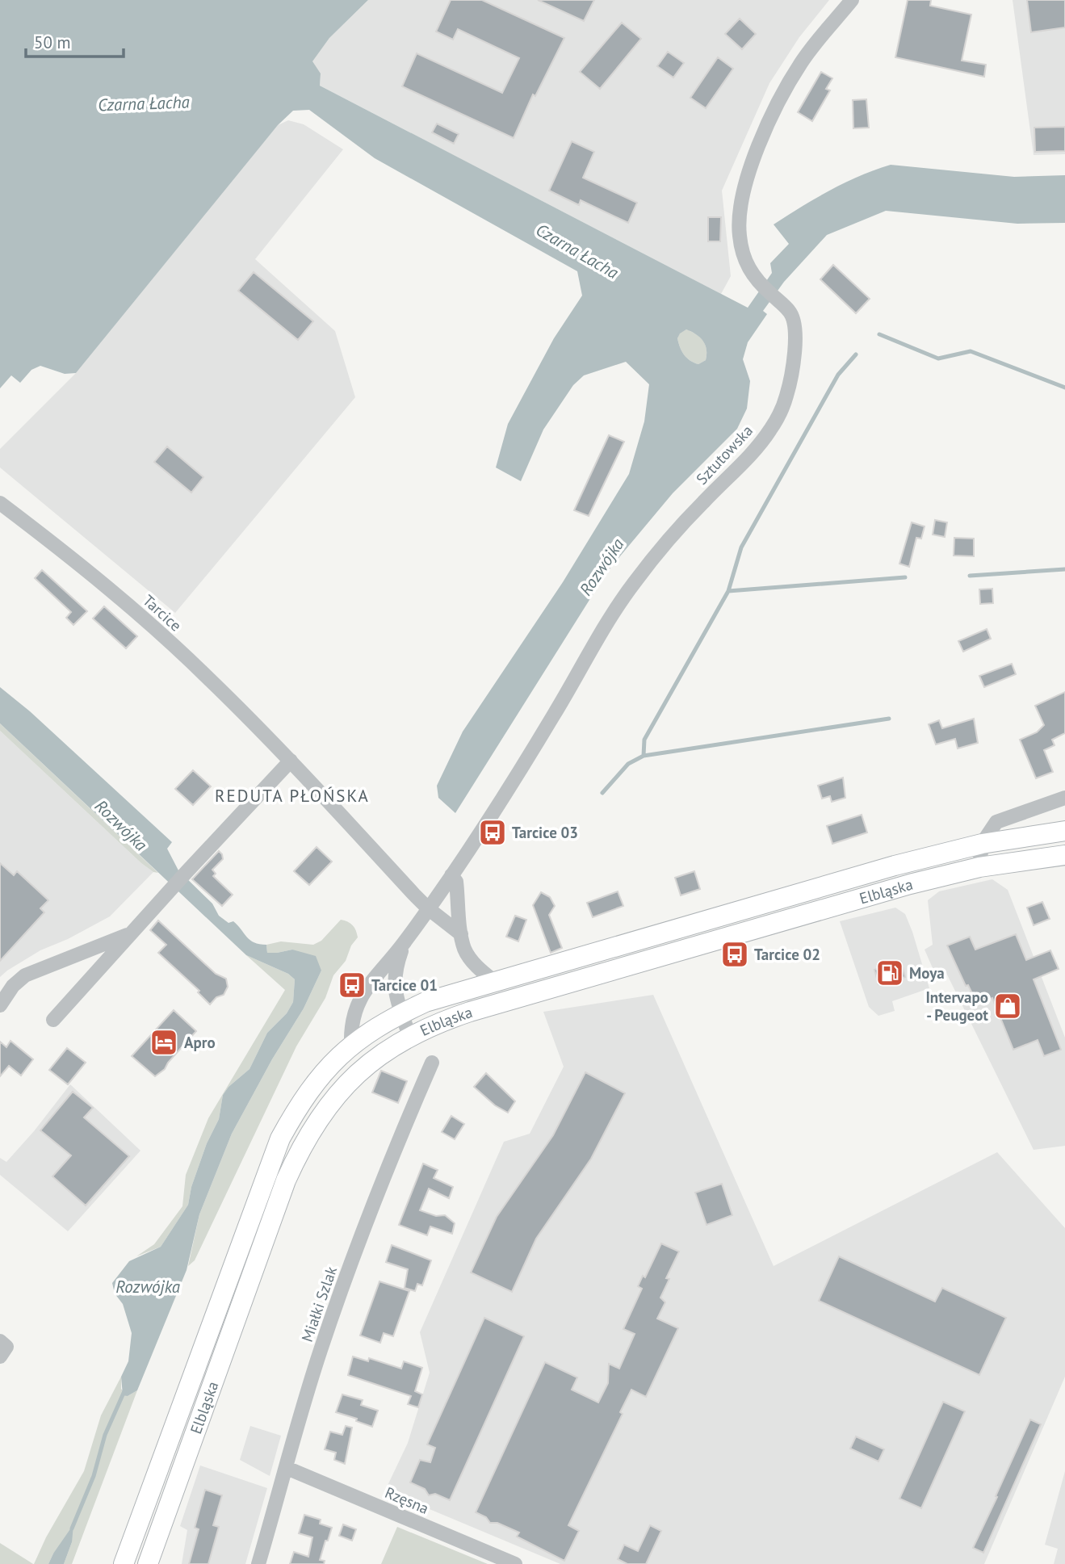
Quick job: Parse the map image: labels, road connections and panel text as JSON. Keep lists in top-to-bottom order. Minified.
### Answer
{"streets":{"main road":["Elbląska"],"street":["Sztutowska","Tarcice","Miałki Szlak","Rzęsna"]},"crossings":[["Sztutowska","Tarcice"],["Sztutowska","Elbląska"],["Miałki Szlak","Rzęsna"]],"districts":["REDUTA PŁOŃSKA"],"water":["Czarna Łacha","Rozwójka"],"places":{"bus stop":["Tarcice 03","Tarcice 02","Tarcice 01"],"fuel station":["Moya"],"shop":["Intervapo - Peugeot"],"hotel":["Apro"]},"scale_bar":"50 m"}
